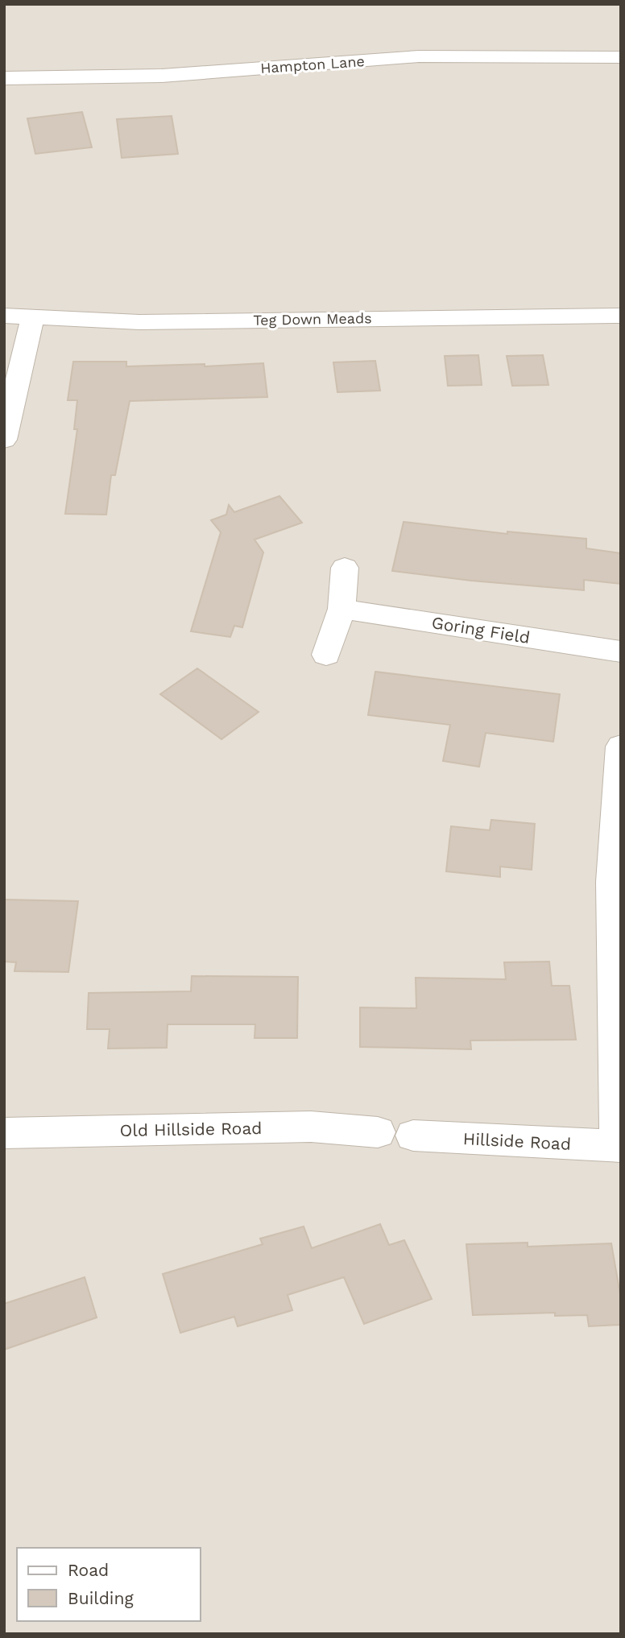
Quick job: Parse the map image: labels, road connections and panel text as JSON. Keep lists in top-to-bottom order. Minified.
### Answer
{"streets":{"street":["Hampton Lane","Teg Down Meads","Goring Field","Old Hillside Road","Hillside Road"]},"legend":["Road","Building"]}
